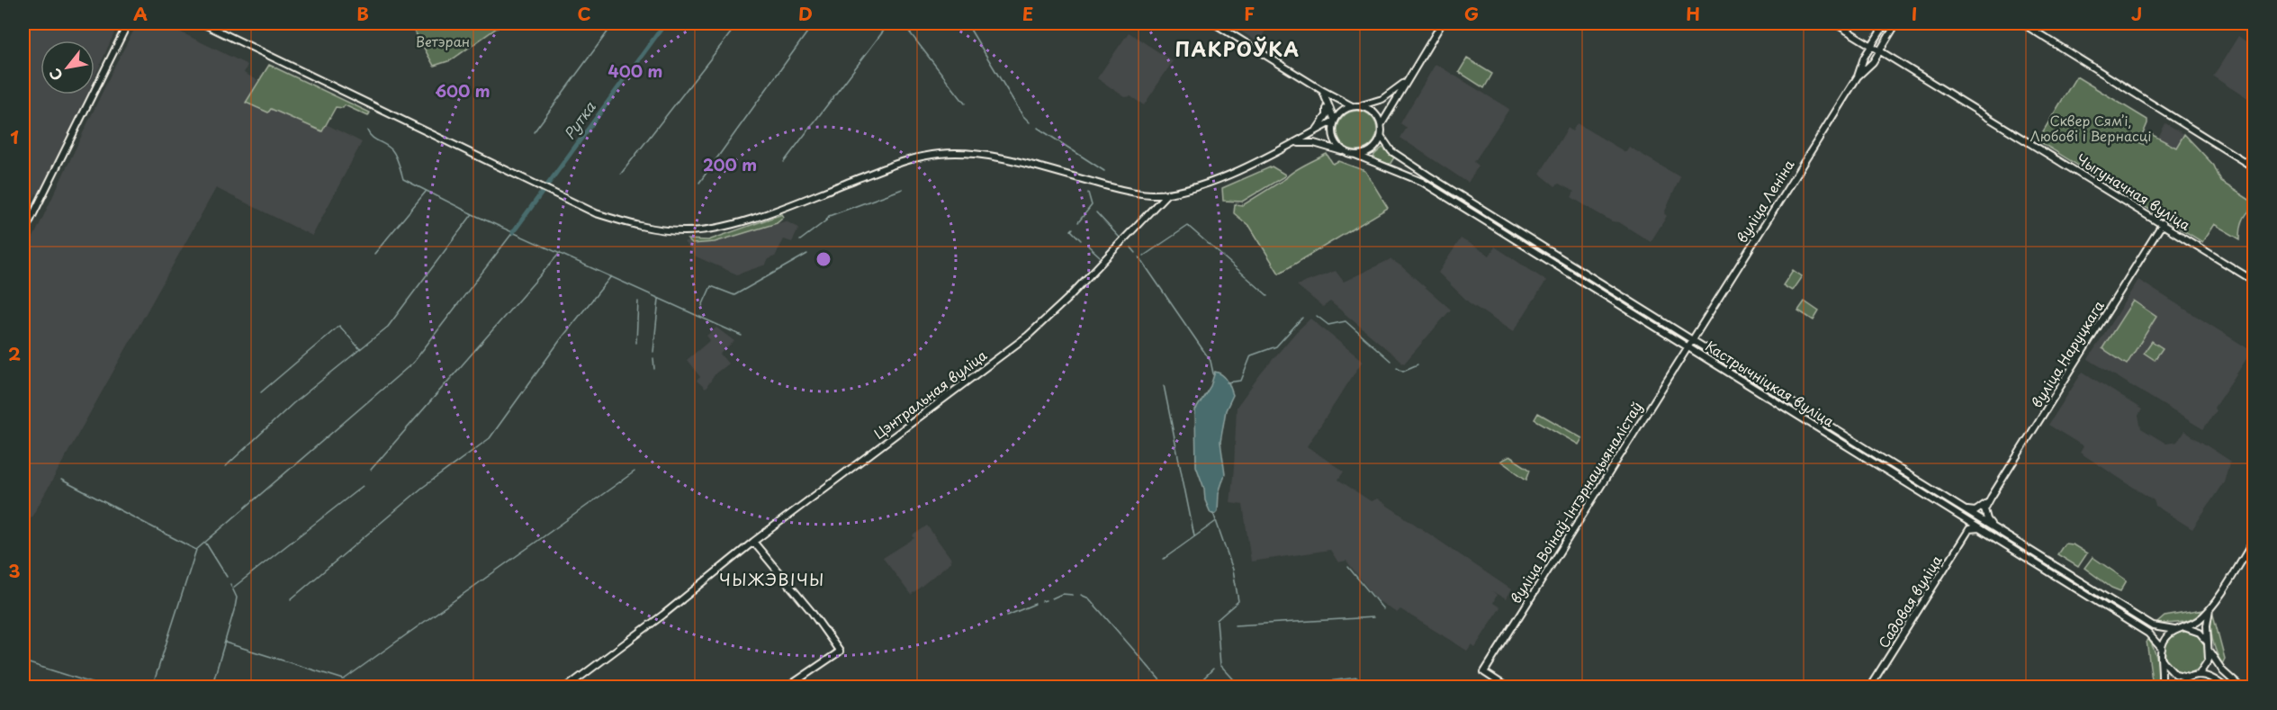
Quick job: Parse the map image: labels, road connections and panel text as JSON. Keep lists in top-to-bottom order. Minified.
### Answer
{"streets":{"main road":["Чыгуначная вуліца","вуліца Леніна","вуліца Наруцкага","Кастрычніцкая вуліца","Цэнтральная вуліца","вуліца Воінаў-Інтэрнацыяналістаў","Садовая вуліца"]},"crossings":[["Чыгуначная вуліца","вуліца Леніна"],["Чыгуначная вуліца","вуліца Наруцкага"],["вуліца Леніна","Кастрычніцкая вуліца"],["вуліца Леніна","вуліца Воінаў-Інтэрнацыяналістаў"],["Кастрычніцкая вуліца","вуліца Воінаў-Інтэрнацыяналістаў"]],"districts":["ПАКРОЎКА","ЧЫЖЭВІЧЫ"],"water":["Рутка"],"parks":["Ветэран","Сквер Сямʼі, Любові і Вернасці"],"north":"bottom left","grid":{"columns":["A","B","C","D","E","F","G","H","I","J"],"rows":["1","2","3"]},"rings":["400 m","600 m","200 m"]}
